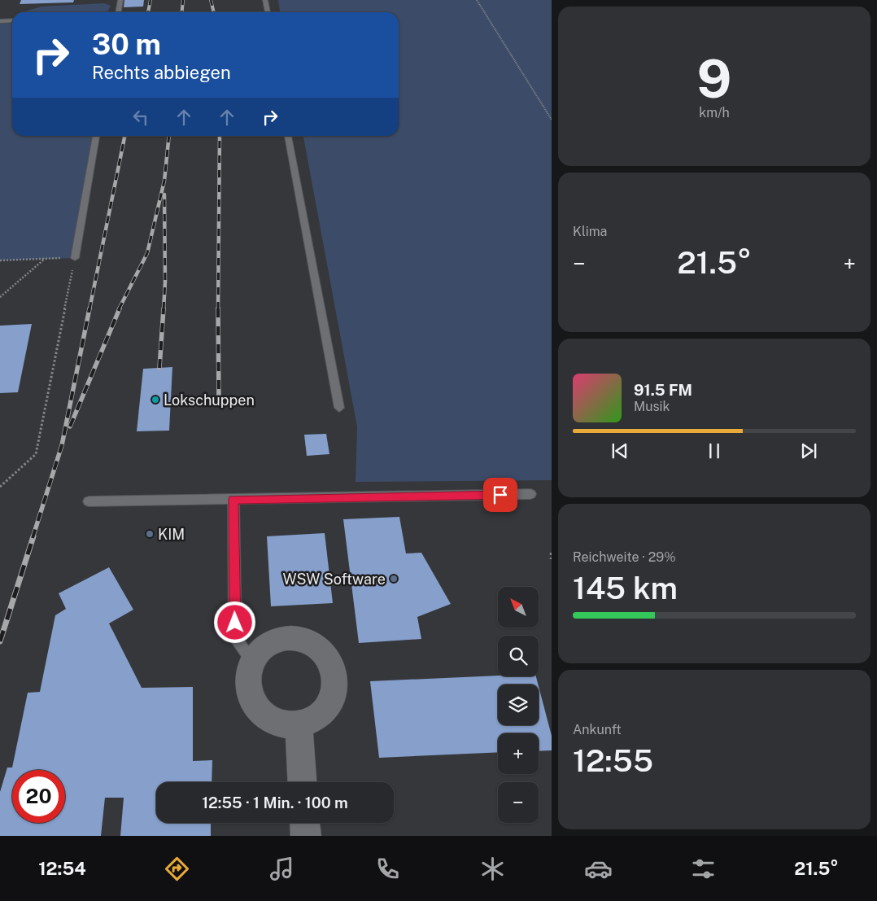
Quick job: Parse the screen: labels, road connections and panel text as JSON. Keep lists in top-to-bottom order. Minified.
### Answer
{"places":["Lokschuppen","KIM","WSW Software"],"north":"top left","page":{"tile":[["9","km/h"],"Klima",["Reichweite · 29%","145 km"],["Ankunft","12:55"]],"turn":["30 m","Rechts abbiegen"],"heat":["−","21.5°","+"],"song":["91.5 FM","Musik"],"map_buttons":["+","−"],"limit":"20","trip":"12:55 · 1 Min. · 100 m","tabs":["12:54","21.5°"]}}
